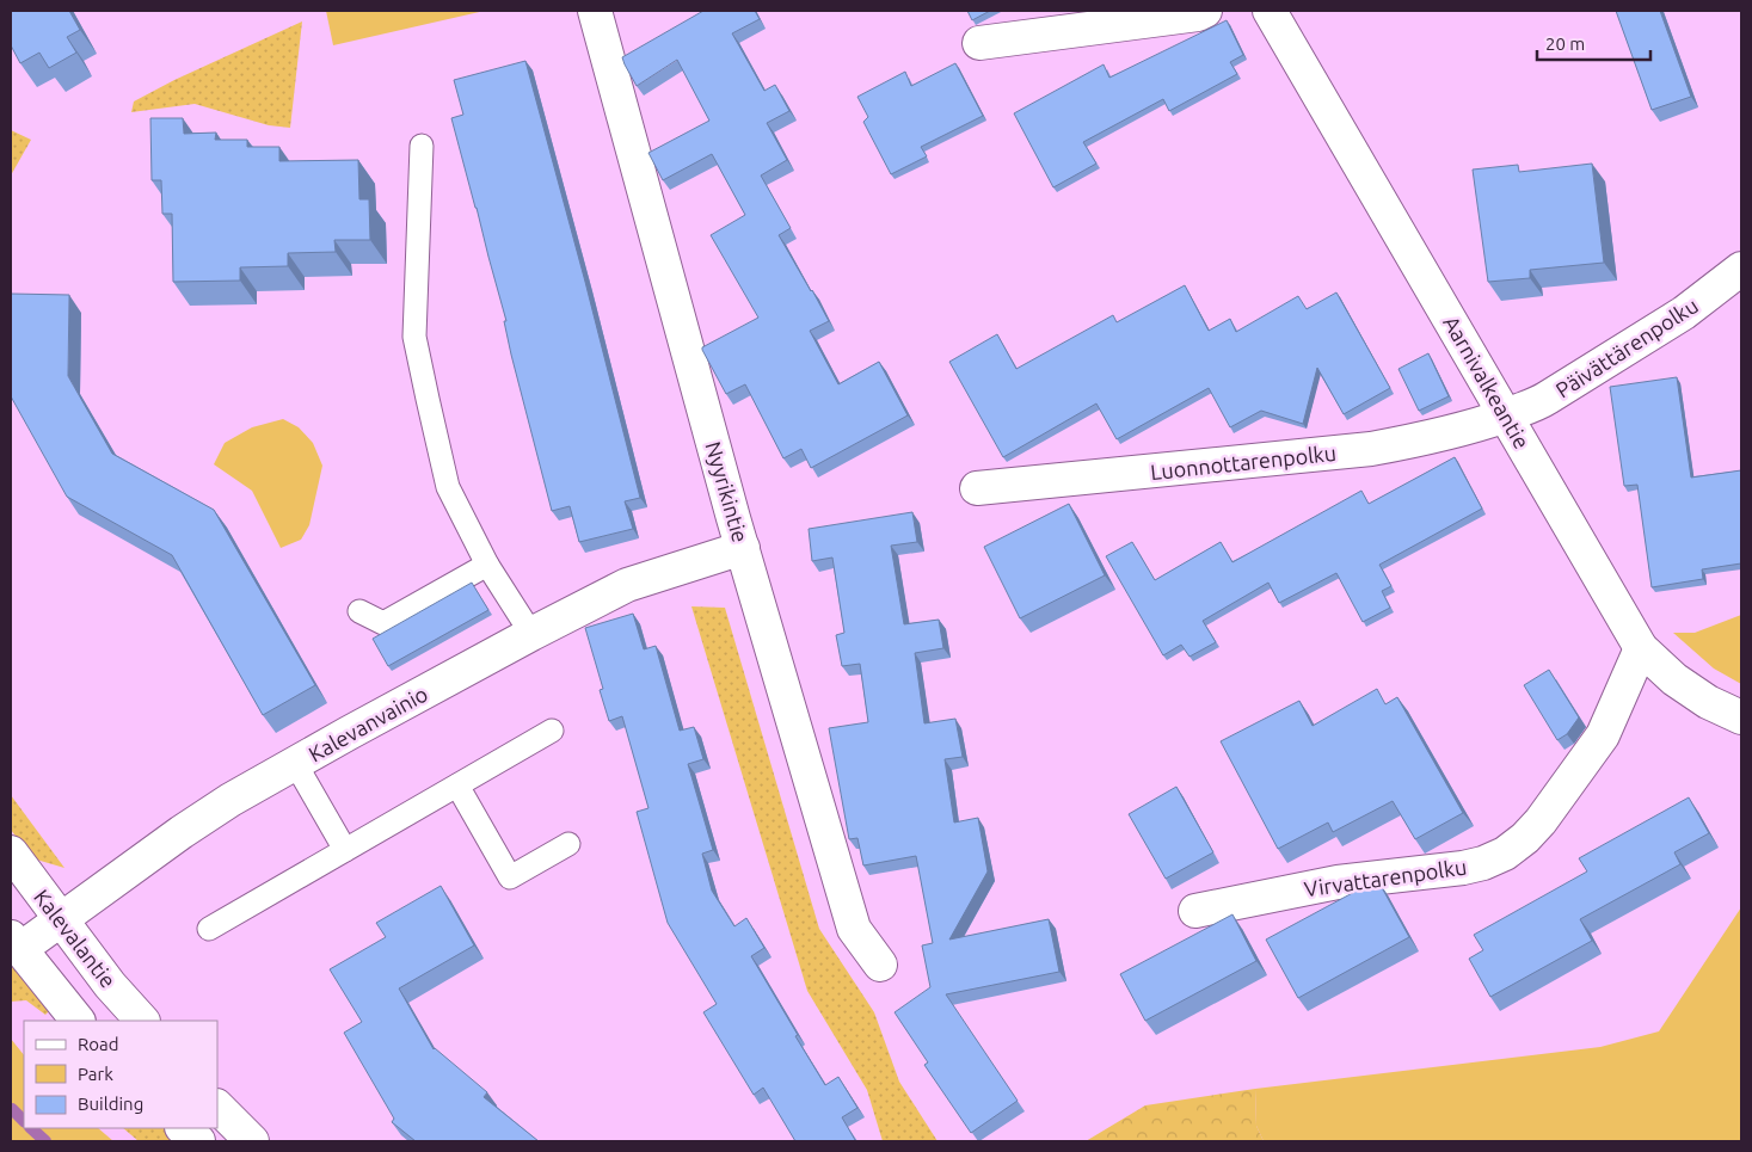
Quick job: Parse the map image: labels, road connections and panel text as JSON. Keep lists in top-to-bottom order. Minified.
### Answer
{"streets":{"street":["Päivättärenpolku","Aarnivalkeantie","Luonnottarenpolku","Nyyrikintie","Kalevanvainio","Virvattarenpolku","Kalevalantie"]},"crossings":[["Päivättärenpolku","Aarnivalkeantie"],["Päivättärenpolku","Luonnottarenpolku"],["Aarnivalkeantie","Luonnottarenpolku"],["Aarnivalkeantie","Virvattarenpolku"],["Nyyrikintie","Kalevanvainio"],["Kalevanvainio","Kalevalantie"]],"legend":["Road","Park","Building"],"scale_bar":"20 m"}
